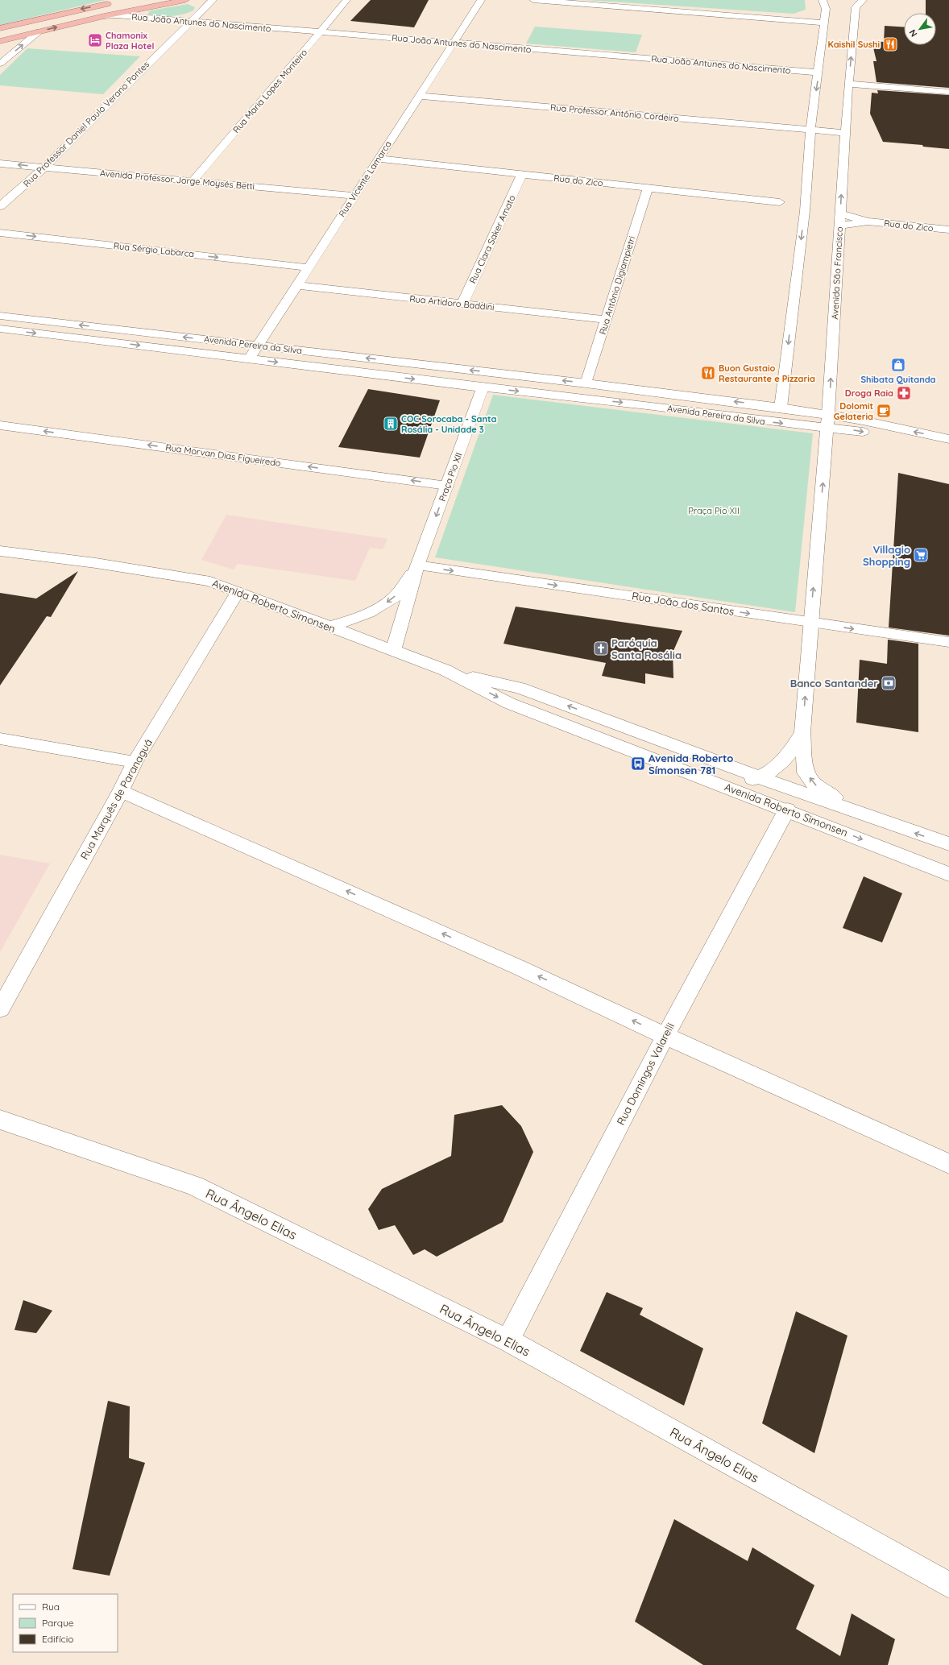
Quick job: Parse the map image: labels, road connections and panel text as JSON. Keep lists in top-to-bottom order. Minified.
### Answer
{"streets":{"street":["Rua João Antunes do Nascimento","Rua Maria Lopes Monteiro","Rua Professor Antônio Cordeiro","Rua Professor Daniel Paulo Verano Pontes","Rua Vicente Lamarca","Avenida Professor Jorge Moysés Betti","Rua do Zico","Rua Clara Saker Amato","Rua Sérgio Labarca","Avenida São Francisco","Rua Antônio Digiampietri","Rua Artidoro Baddini","Avenida Pereira da Silva","Rua Morvan Dias Figueiredo","Praça Pio XII","Rua João dos Santos","Avenida Roberto Simonsen","Rua Marquês de Paranaguá","Rua Domingos Valarelli","Rua Ângelo Elias"]},"crossings":[["Rua João Antunes do Nascimento","Rua Maria Lopes Monteiro"],["Rua João Antunes do Nascimento","Rua Professor Daniel Paulo Verano Pontes"],["Rua João Antunes do Nascimento","Rua Vicente Lamarca"],["Rua Maria Lopes Monteiro","Avenida Professor Jorge Moysés Betti"],["Rua Professor Antônio Cordeiro","Rua Vicente Lamarca"],["Rua Professor Daniel Paulo Verano Pontes","Avenida Professor Jorge Moysés Betti"],["Rua Vicente Lamarca","Avenida Professor Jorge Moysés Betti"],["Rua Vicente Lamarca","Rua do Zico"],["Rua Vicente Lamarca","Rua Sérgio Labarca"],["Rua Vicente Lamarca","Rua Artidoro Baddini"],["Rua Vicente Lamarca","Avenida Pereira da Silva"],["Rua do Zico","Rua Clara Saker Amato"],["Rua do Zico","Avenida São Francisco"],["Rua do Zico","Rua Antônio Digiampietri"],["Rua Clara Saker Amato","Rua Artidoro Baddini"],["Avenida São Francisco","Avenida Pereira da Silva"],["Rua Antônio Digiampietri","Rua Artidoro Baddini"],["Rua Antônio Digiampietri","Avenida Pereira da Silva"],["Avenida Pereira da Silva","Praça Pio XII"],["Rua Morvan Dias Figueiredo","Praça Pio XII"],["Praça Pio XII","Rua João dos Santos"],["Praça Pio XII","Avenida Roberto Simonsen"],["Avenida Roberto Simonsen","Rua Marquês de Paranaguá"],["Avenida Roberto Simonsen","Rua Domingos Valarelli"],["Rua Domingos Valarelli","Rua Ângelo Elias"]],"one_way":["Rua Sérgio Labarca","Rua Morvan Dias Figueiredo"],"parks":["Praça Pio XII"],"places":{"hotel":["Chamonix Plaza Hotel"],"restaurant":["KaishiI Sushi","Buon Gustaio Restaurante e Pizzaria"],"shop":["Shibata Quitanda"],"pharmacy":["Droga Raia"],"cafe":["Dolomit Gelateria"],"building":["COC Sorocaba - Santa Rosália - Unidade 3"],"supermarket":["Villagio Shopping"],"church":["Paróquia Santa Rosália"],"bank":["Banco Santander"],"bus stop":["Avenida Roberto Símonsen 781"]},"legend":["Rua","Parque","Edifício"],"north":"bottom left"}
